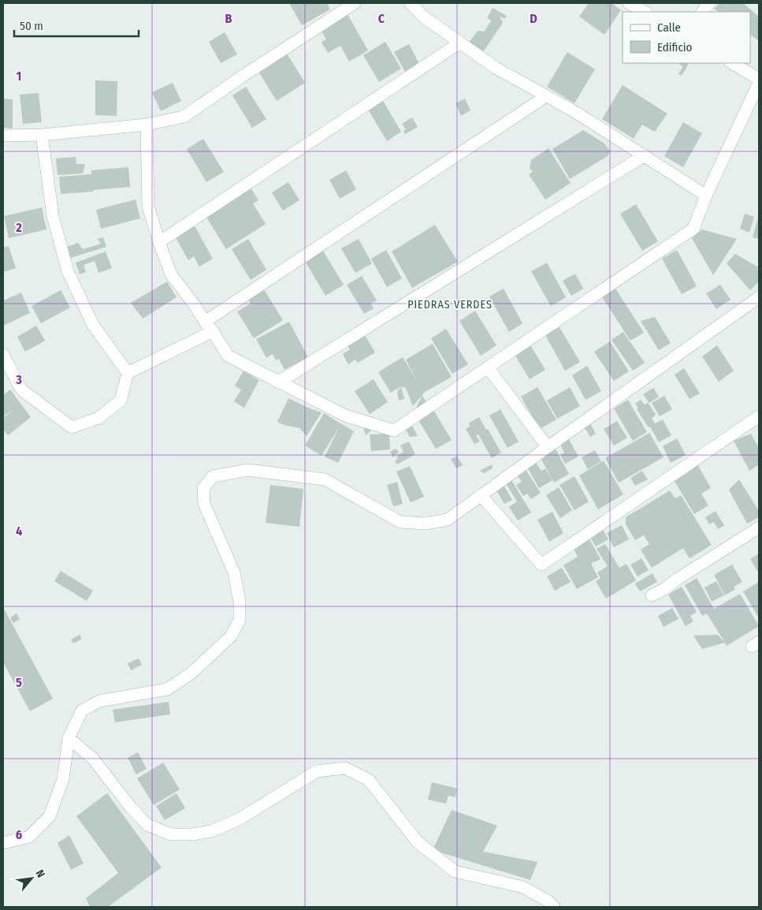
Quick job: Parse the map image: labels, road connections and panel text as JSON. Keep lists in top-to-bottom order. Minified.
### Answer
{"districts":["PIEDRAS VERDES"],"legend":["Calle","Edificio"],"scale_bar":"50 m","north":"top right","grid":{"columns":["B","C","D"],"rows":["1","2","3","4","5","6"]}}
